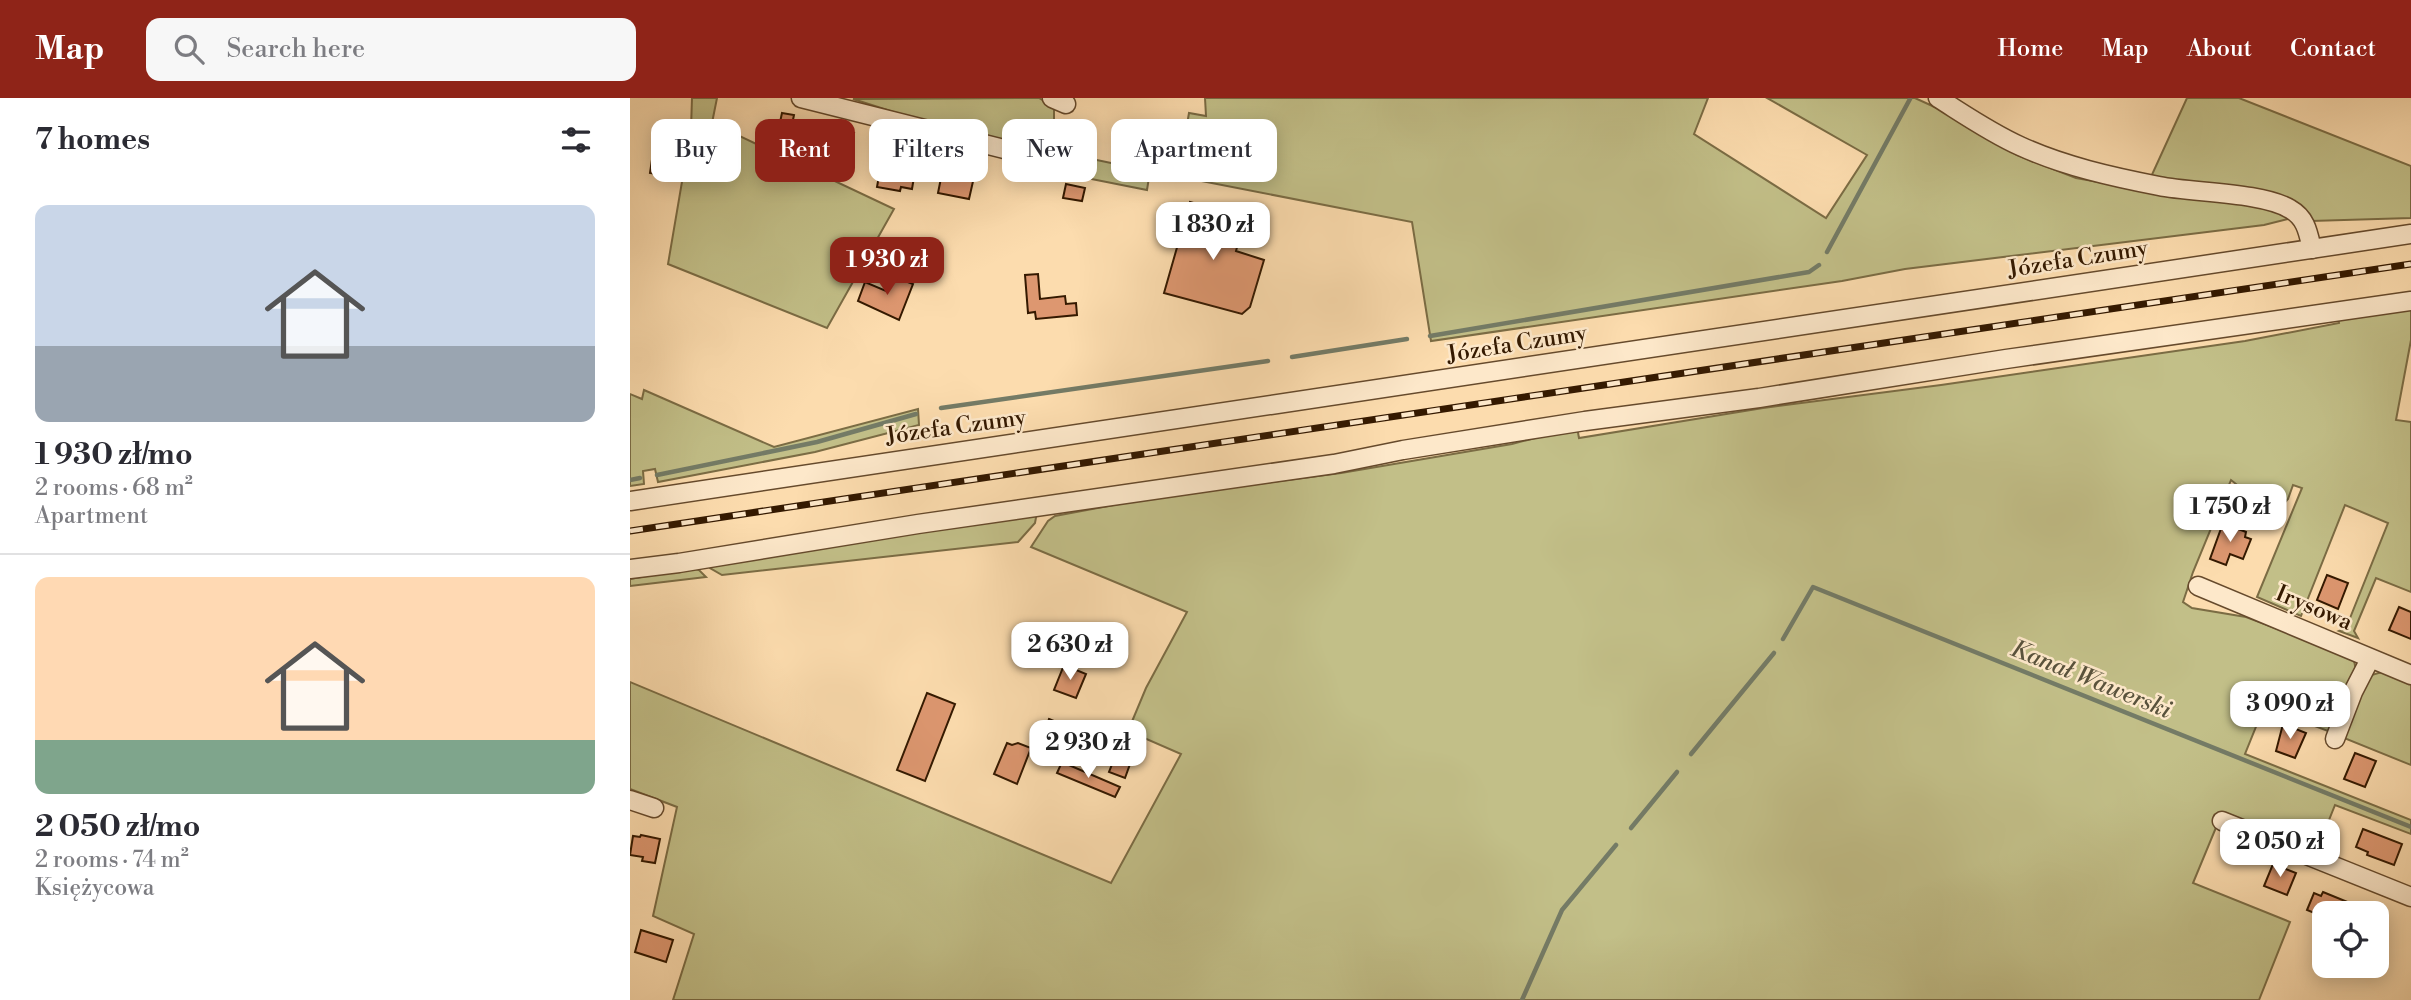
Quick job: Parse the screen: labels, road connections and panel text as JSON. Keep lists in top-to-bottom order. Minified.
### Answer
{"streets":{"street":["Józefa Czumy","Irysowa"]},"water":["Kanał Wawerski"],"page":{"header":"Map","search":"Search here","nav":["Home","Map","About","Contact"],"heading":"7 homes","chip":["Buy","Rent","Filters","New","Apartment"],"list":[{"name":"1 930 zł/mo","note":"2 rooms · 68 m² · Apartment"},{"name":"2 050 zł/mo","note":"2 rooms · 74 m² · Księżycowa"}],"price":["1 830 zł","1 930 zł","1 750 zł","2 630 zł","3 090 zł","2 930 zł","2 050 zł"]}}
